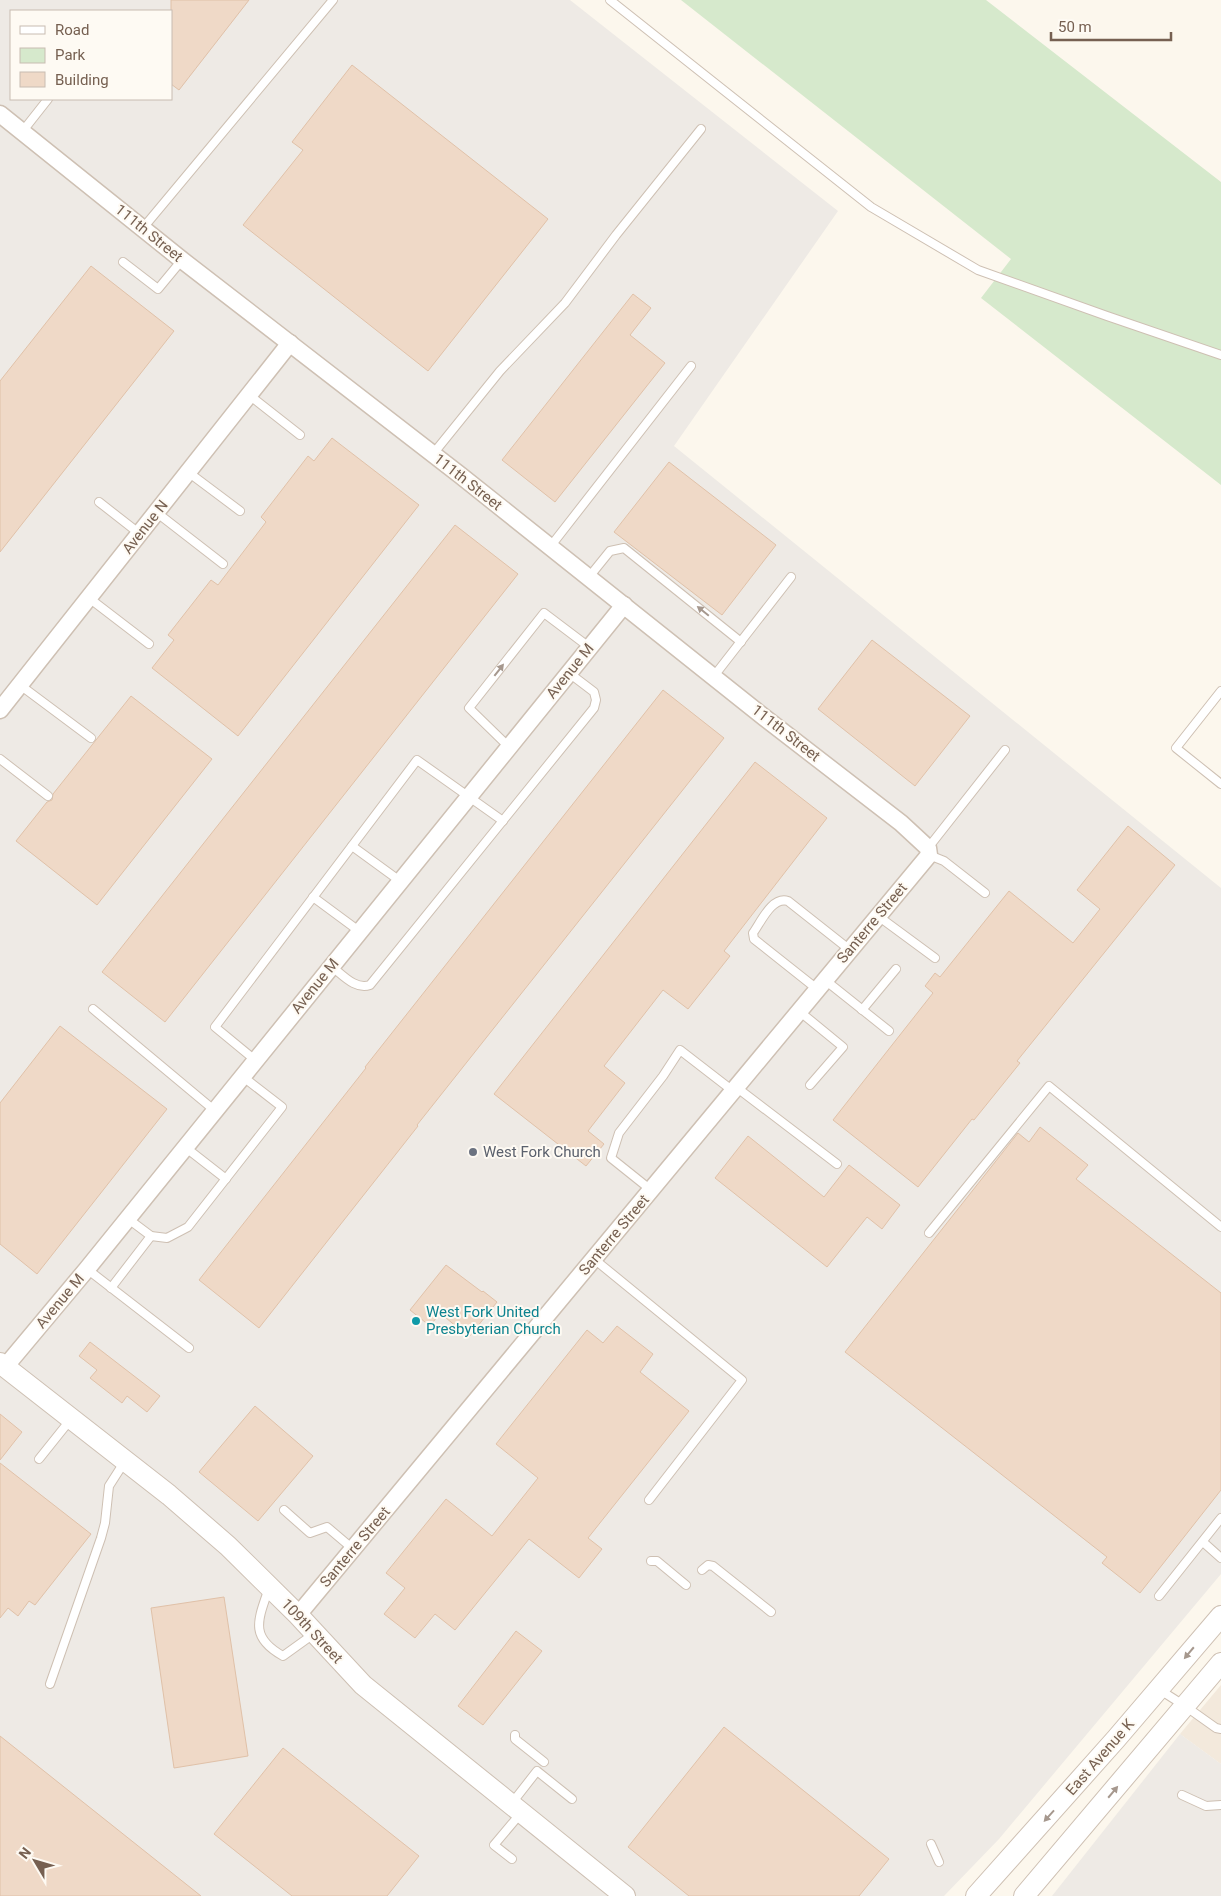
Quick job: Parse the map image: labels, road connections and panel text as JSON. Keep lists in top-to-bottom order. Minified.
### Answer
{"streets":{"street":["111th Street","Avenue N","Avenue M","Santerre Street","109th Street","East Avenue K"]},"crossings":[["111th Street","Avenue N"],["111th Street","Avenue M"],["111th Street","Santerre Street"],["Avenue M","109th Street"],["Santerre Street","109th Street"]],"places":["West Fork Church","West Fork United Presbyterian Church"],"legend":["Road","Park","Building"],"scale_bar":"50 m","north":"top left"}
